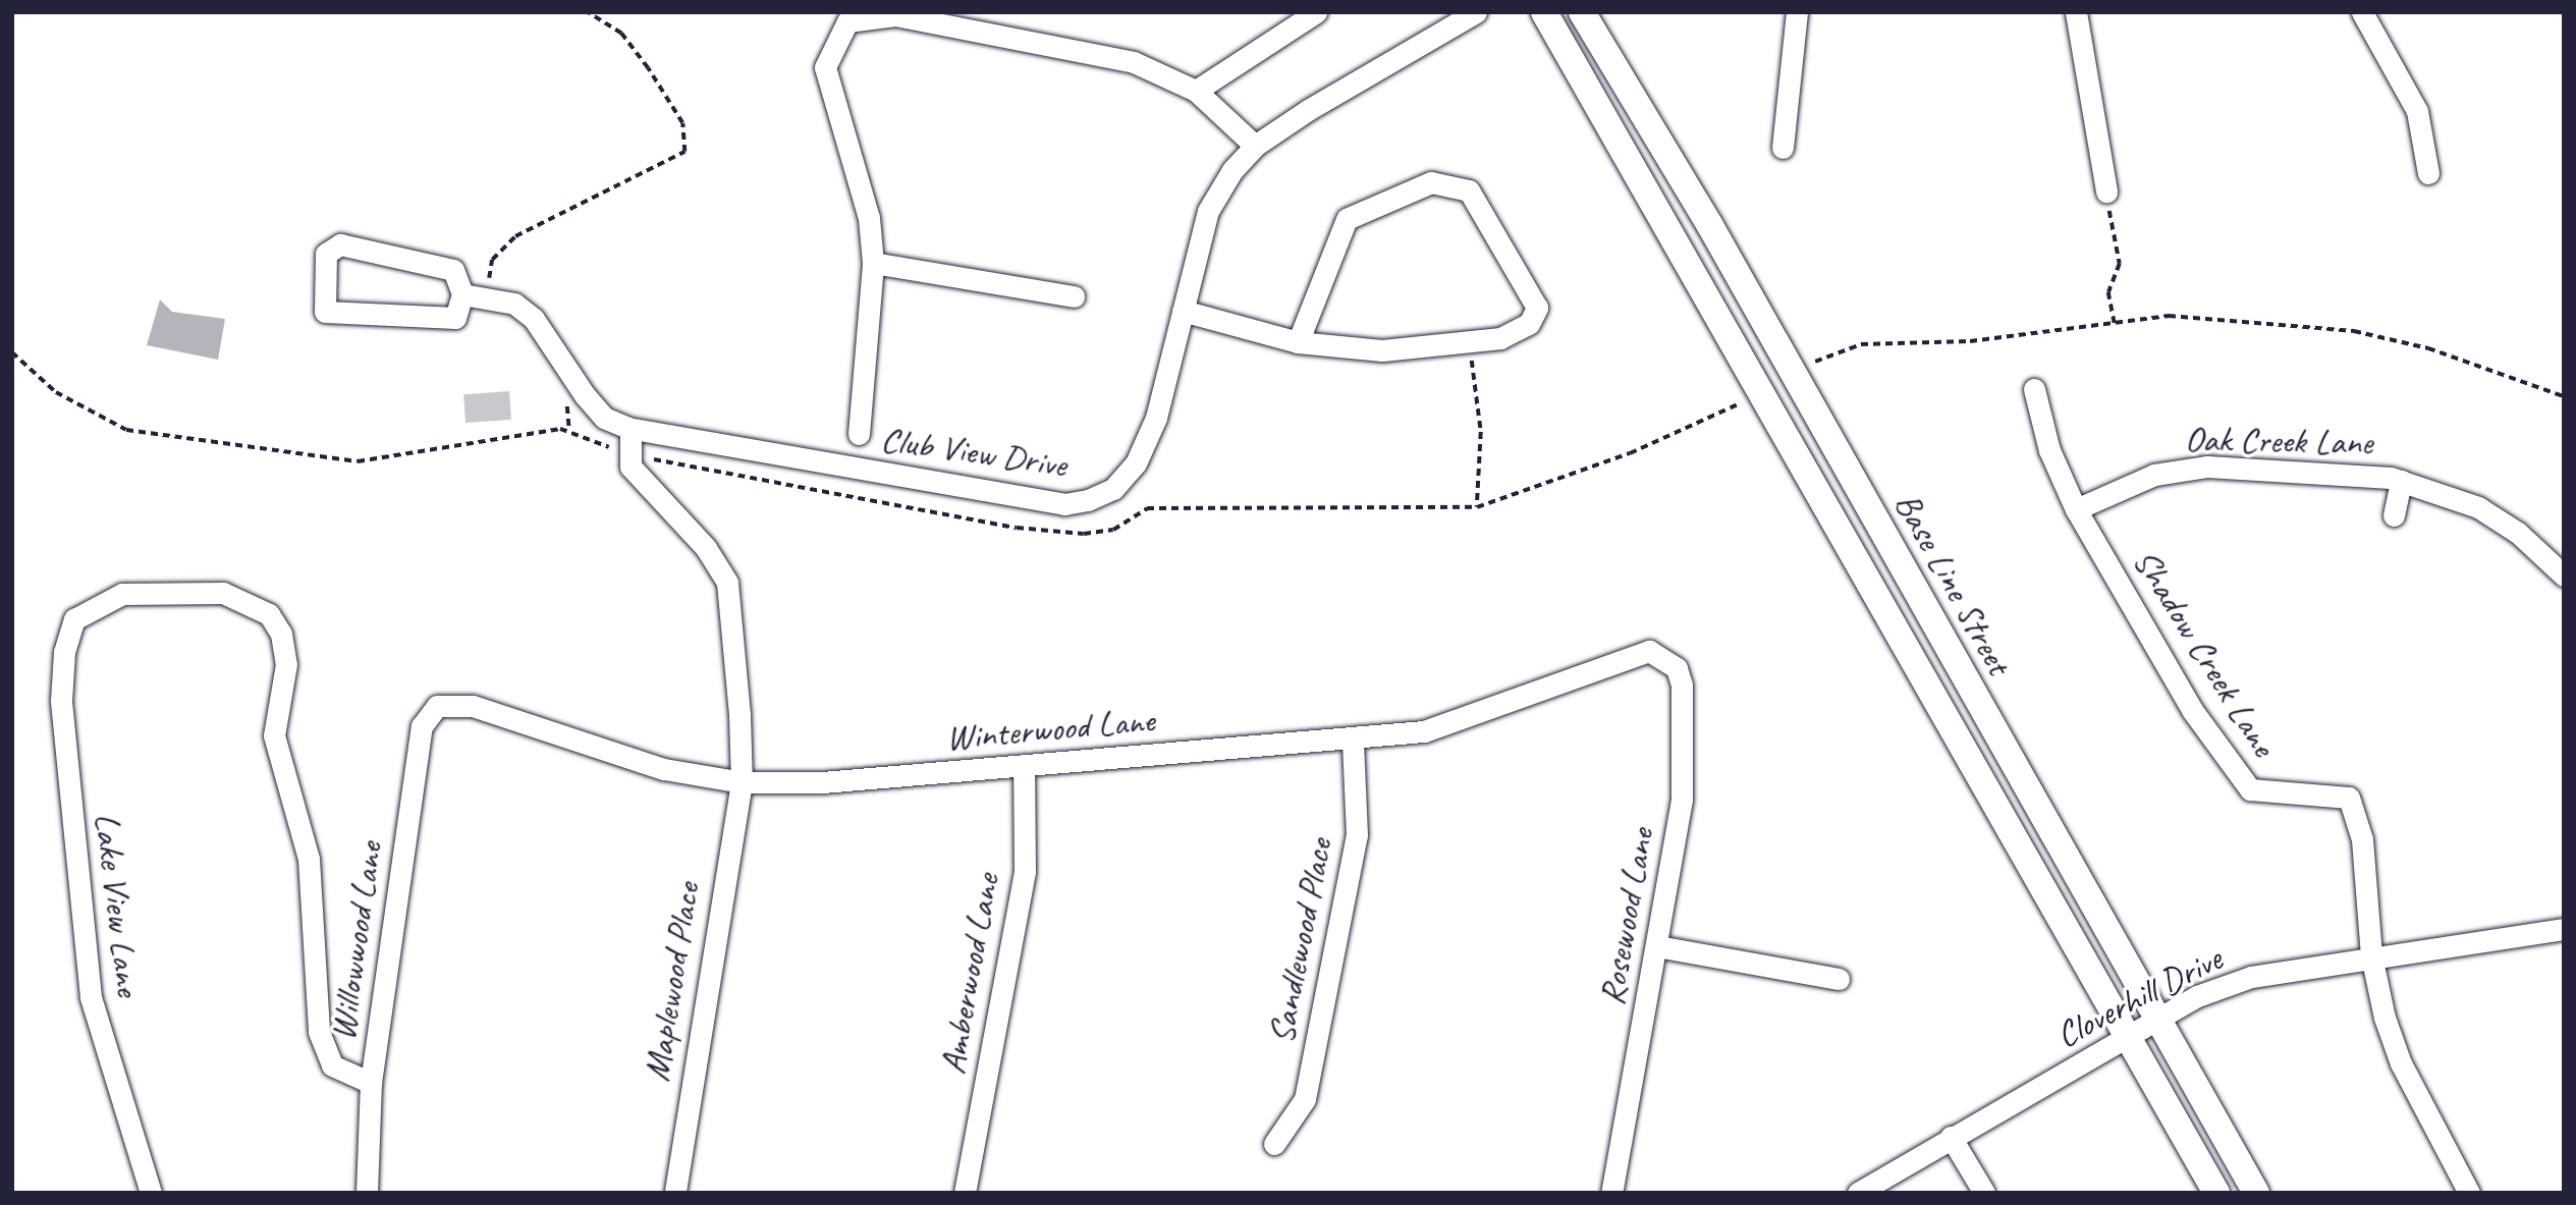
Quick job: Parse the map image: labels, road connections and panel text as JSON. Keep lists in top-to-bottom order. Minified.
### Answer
{"streets":{"main road":["Base Line Street"],"street":["Oak Creek Lane","Club View Drive","Shadow Creek Lane","Winterwood Lane","Lake View Lane","Rosewood Lane","Willowwood Lane","Sandlewood Place","Amberwood Lane","Maplewood Place","Cloverhill Drive"]},"crossings":[["Oak Creek Lane","Shadow Creek Lane"],["Club View Drive","Maplewood Place"],["Base Line Street","Cloverhill Drive"],["Shadow Creek Lane","Cloverhill Drive"],["Winterwood Lane","Rosewood Lane"],["Winterwood Lane","Willowwood Lane"],["Winterwood Lane","Sandlewood Place"],["Winterwood Lane","Amberwood Lane"],["Winterwood Lane","Maplewood Place"],["Lake View Lane","Willowwood Lane"]]}
